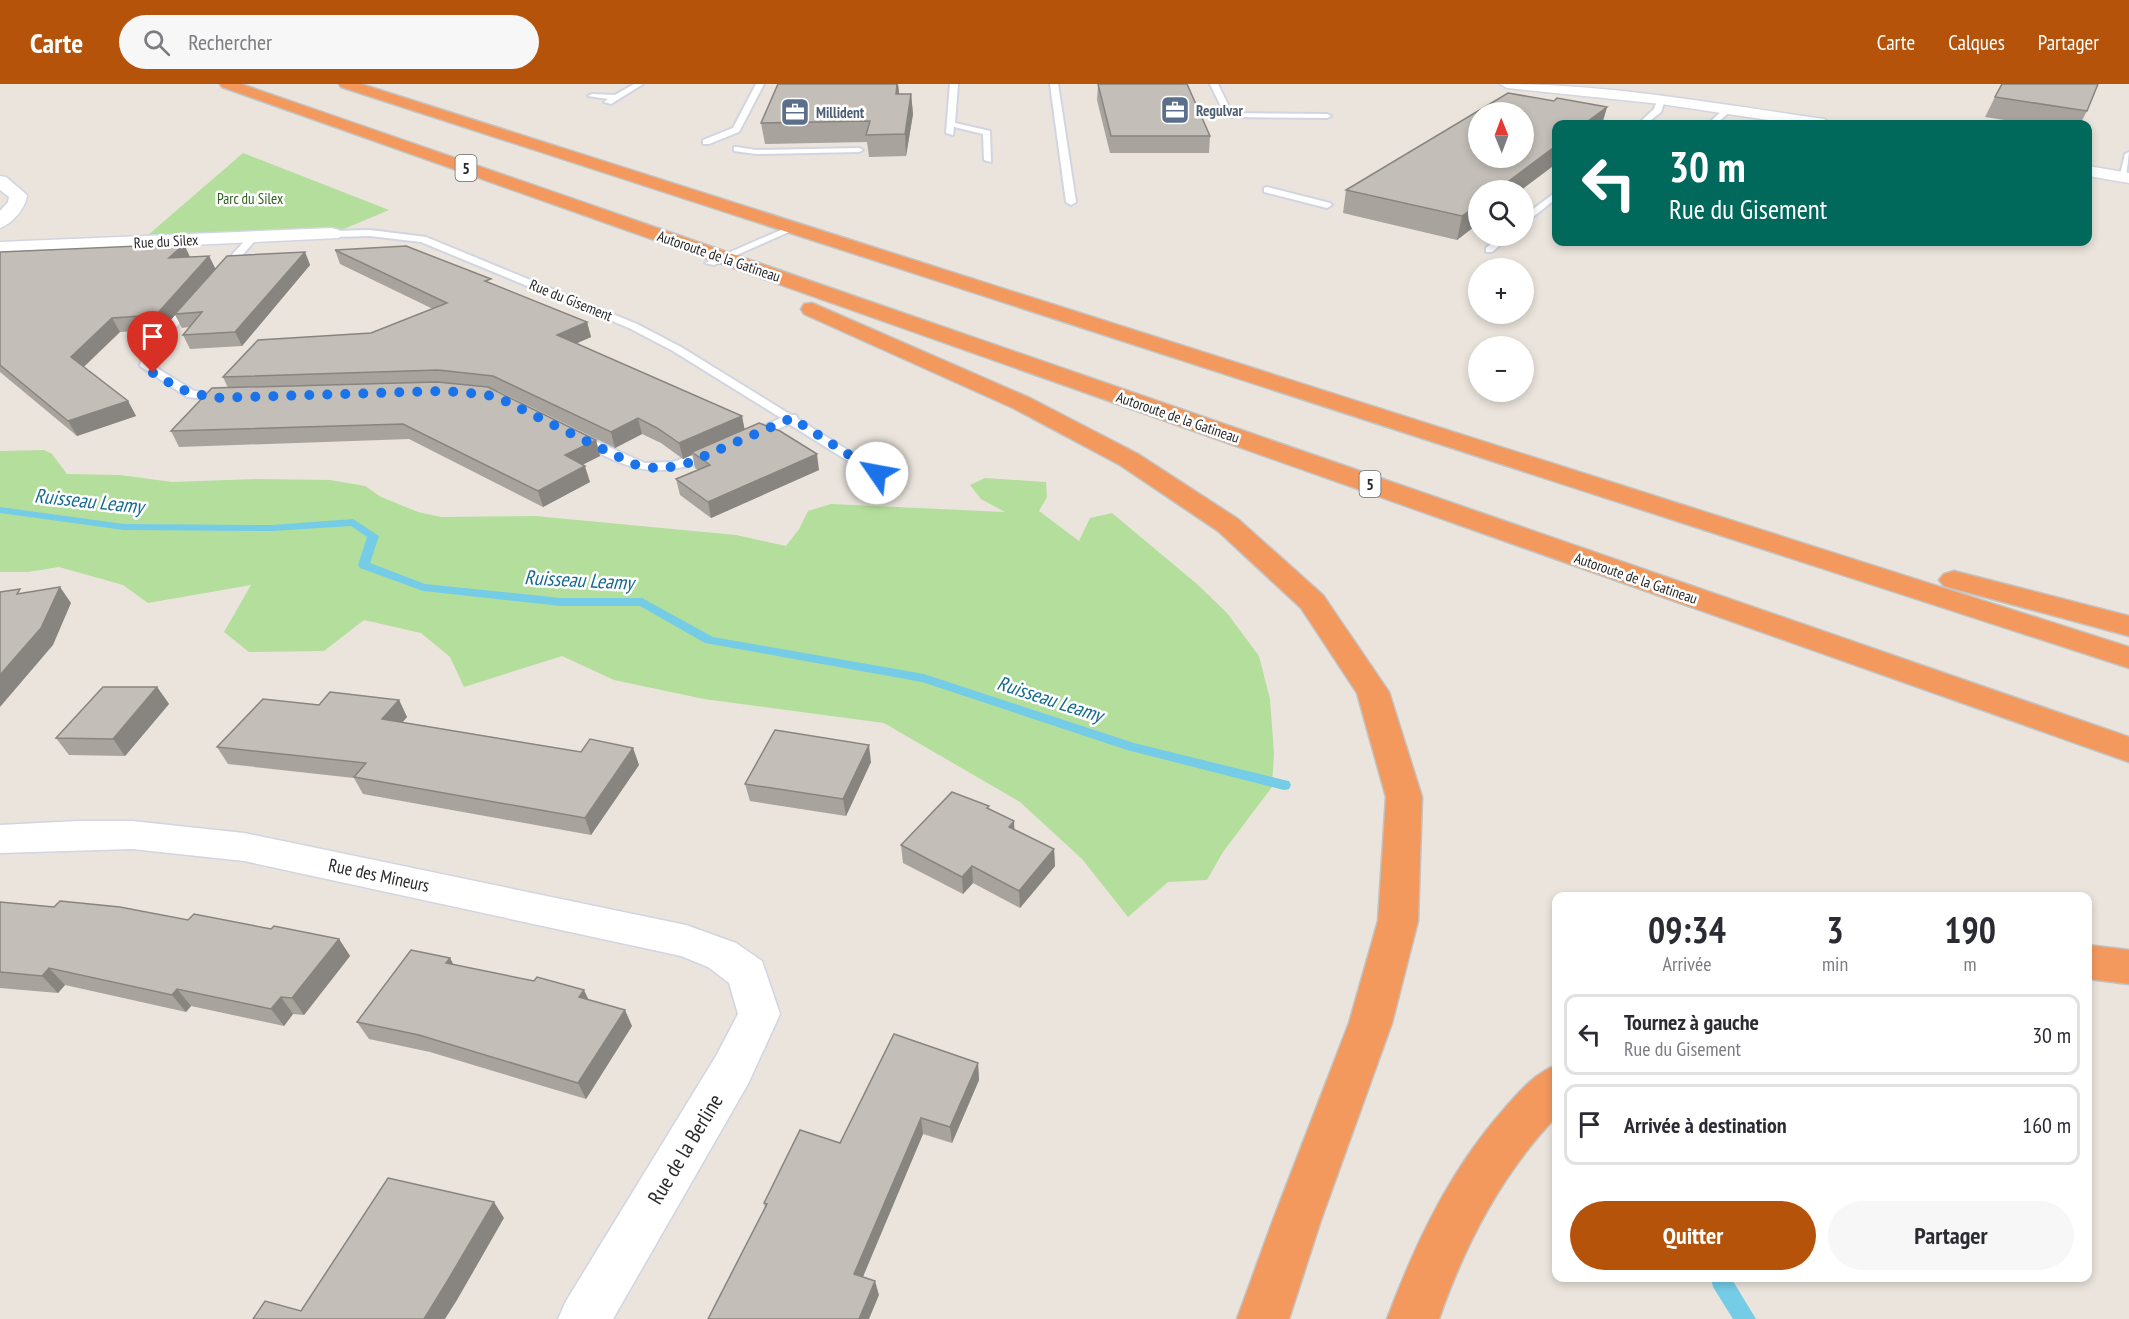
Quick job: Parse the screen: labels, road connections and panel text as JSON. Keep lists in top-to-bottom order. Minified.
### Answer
{"streets":{"highway":["5","Autoroute de la Gatineau"],"street":["Rue du Silex","Rue des Mineurs","Rue de la Berline"],"lane":["Rue du Gisement"]},"crossings":[["Rue du Silex","Rue du Gisement"],["Rue des Mineurs","Rue de la Berline"]],"water":["Ruisseau Leamy"],"parks":["Parc du Silex"],"places":{"office":["Regulvar","Millident"]},"north":"top","page":{"header":"Carte","search":"Rechercher","nav":["Carte","Calques","Partager"],"map_buttons":["+","−"],"turn":["30 m","Rue du Gisement"],"eta":["09:34","Arrivée","3","min","190","m"],"list":[{"name":"Tournez à gauche","note":"Rue du Gisement","value":"30 m"},{"name":"Arrivée à destination","value":"160 m"}],"buttons":["Quitter","Partager"]}}
